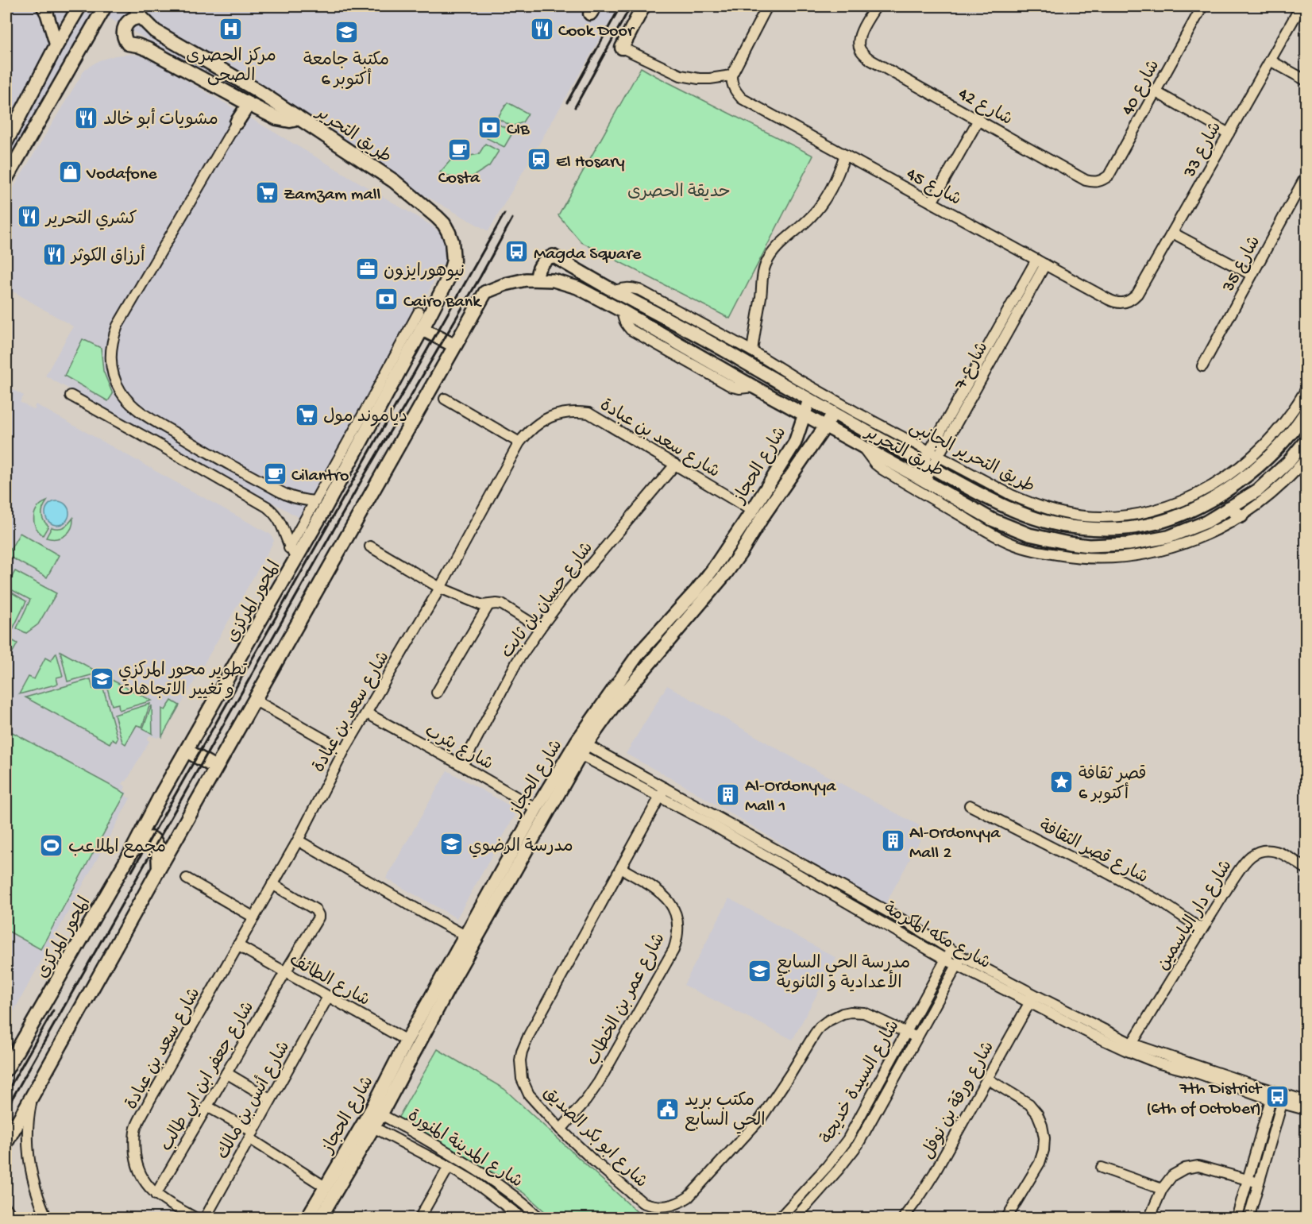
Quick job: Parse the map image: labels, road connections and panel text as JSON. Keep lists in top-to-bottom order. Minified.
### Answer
{"streets":{"main road":["طريق التحرير","المحور المركزى"],"street":["شارع 40","شارع 42","شارع 33","شارع 45","شارع 35","شارع 7","شارع سعد بن عبادة","طريق التحرير الجانبى","شارع الحجاز","شارع حسان بن ثابت","شارع يثرب","شارع قصر الثقافة","شارع دار الياسمين","شارع مكه المكرمة","شارع الطائف","شارع عمر بن الخطاب","شارع جعفر ابن ابي طالب","شارع السيدة خديجة","شارع أنس بن مالك","شارع ورقة بن نوفل","شارع ابو بكر الصديق","شارع المدينة المنورة"]},"crossings":[["شارع 40","شارع 42"],["طريق التحرير","شارع 7"],["طريق التحرير","طريق التحرير الجانبى"],["طريق التحرير","شارع الحجاز"],["طريق التحرير","المحور المركزى"],["شارع 33","شارع 45"],["شارع 45","شارع 7"],["شارع 7","طريق التحرير الجانبى"],["شارع سعد بن عبادة","شارع الحجاز"],["شارع سعد بن عبادة","شارع حسان بن ثابت"],["شارع سعد بن عبادة","شارع يثرب"],["شارع سعد بن عبادة","شارع الطائف"],["شارع سعد بن عبادة","شارع جعفر ابن ابي طالب"],["شارع الحجاز","شارع يثرب"],["شارع الحجاز","شارع مكه المكرمة"],["شارع الحجاز","شارع الطائف"],["شارع الحجاز","شارع المدينة المنورة"],["شارع حسان بن ثابت","شارع يثرب"],["شارع قصر الثقافة","شارع دار الياسمين"],["شارع دار الياسمين","شارع مكه المكرمة"],["شارع مكه المكرمة","شارع السيدة خديجة"],["شارع مكه المكرمة","شارع ورقة بن نوفل"],["شارع مكه المكرمة","شارع ابو بكر الصديق"],["شارع الطائف","شارع جعفر ابن ابي طالب"],["شارع الطائف","شارع أنس بن مالك"],["شارع عمر بن الخطاب","شارع ابو بكر الصديق"],["شارع السيدة خديجة","شارع ابو بكر الصديق"]],"parks":["حديقة الحصرى"],"places":{"hospital":["مركز الحصرى الصحى"],"restaurant":["Cook Door","مشويات أبو خالد","كشري التحرير","أرزاق الكوثر"],"school or university":["مكتبة جامعة 6 أكتوبر","تطوير محور المركزي و تغيير الاتجاهات","مدرسة الرضوي","مدرسة الحي السابع الأعدادية و الثانوية"],"bank":["CIB","Cairo Bank"],"cafe":["Costa","Cilantro"],"station":["El Hosary"],"shop":["Vodafone"],"supermarket":["Zamzam mall","دياموند مول"],"bus stop":["Magda Square","7th District (6th of October)"],"office":["نيوهورايزون"],"place":["قصر ثقافة 6 أكتوبر"],"building":["Al-Ordonyya Mall 1","Al-Ordonyya Mall 2"],"sports":["مجمع الملاعب"],"public building":["مكتب بريد الحي السابع"]}}
